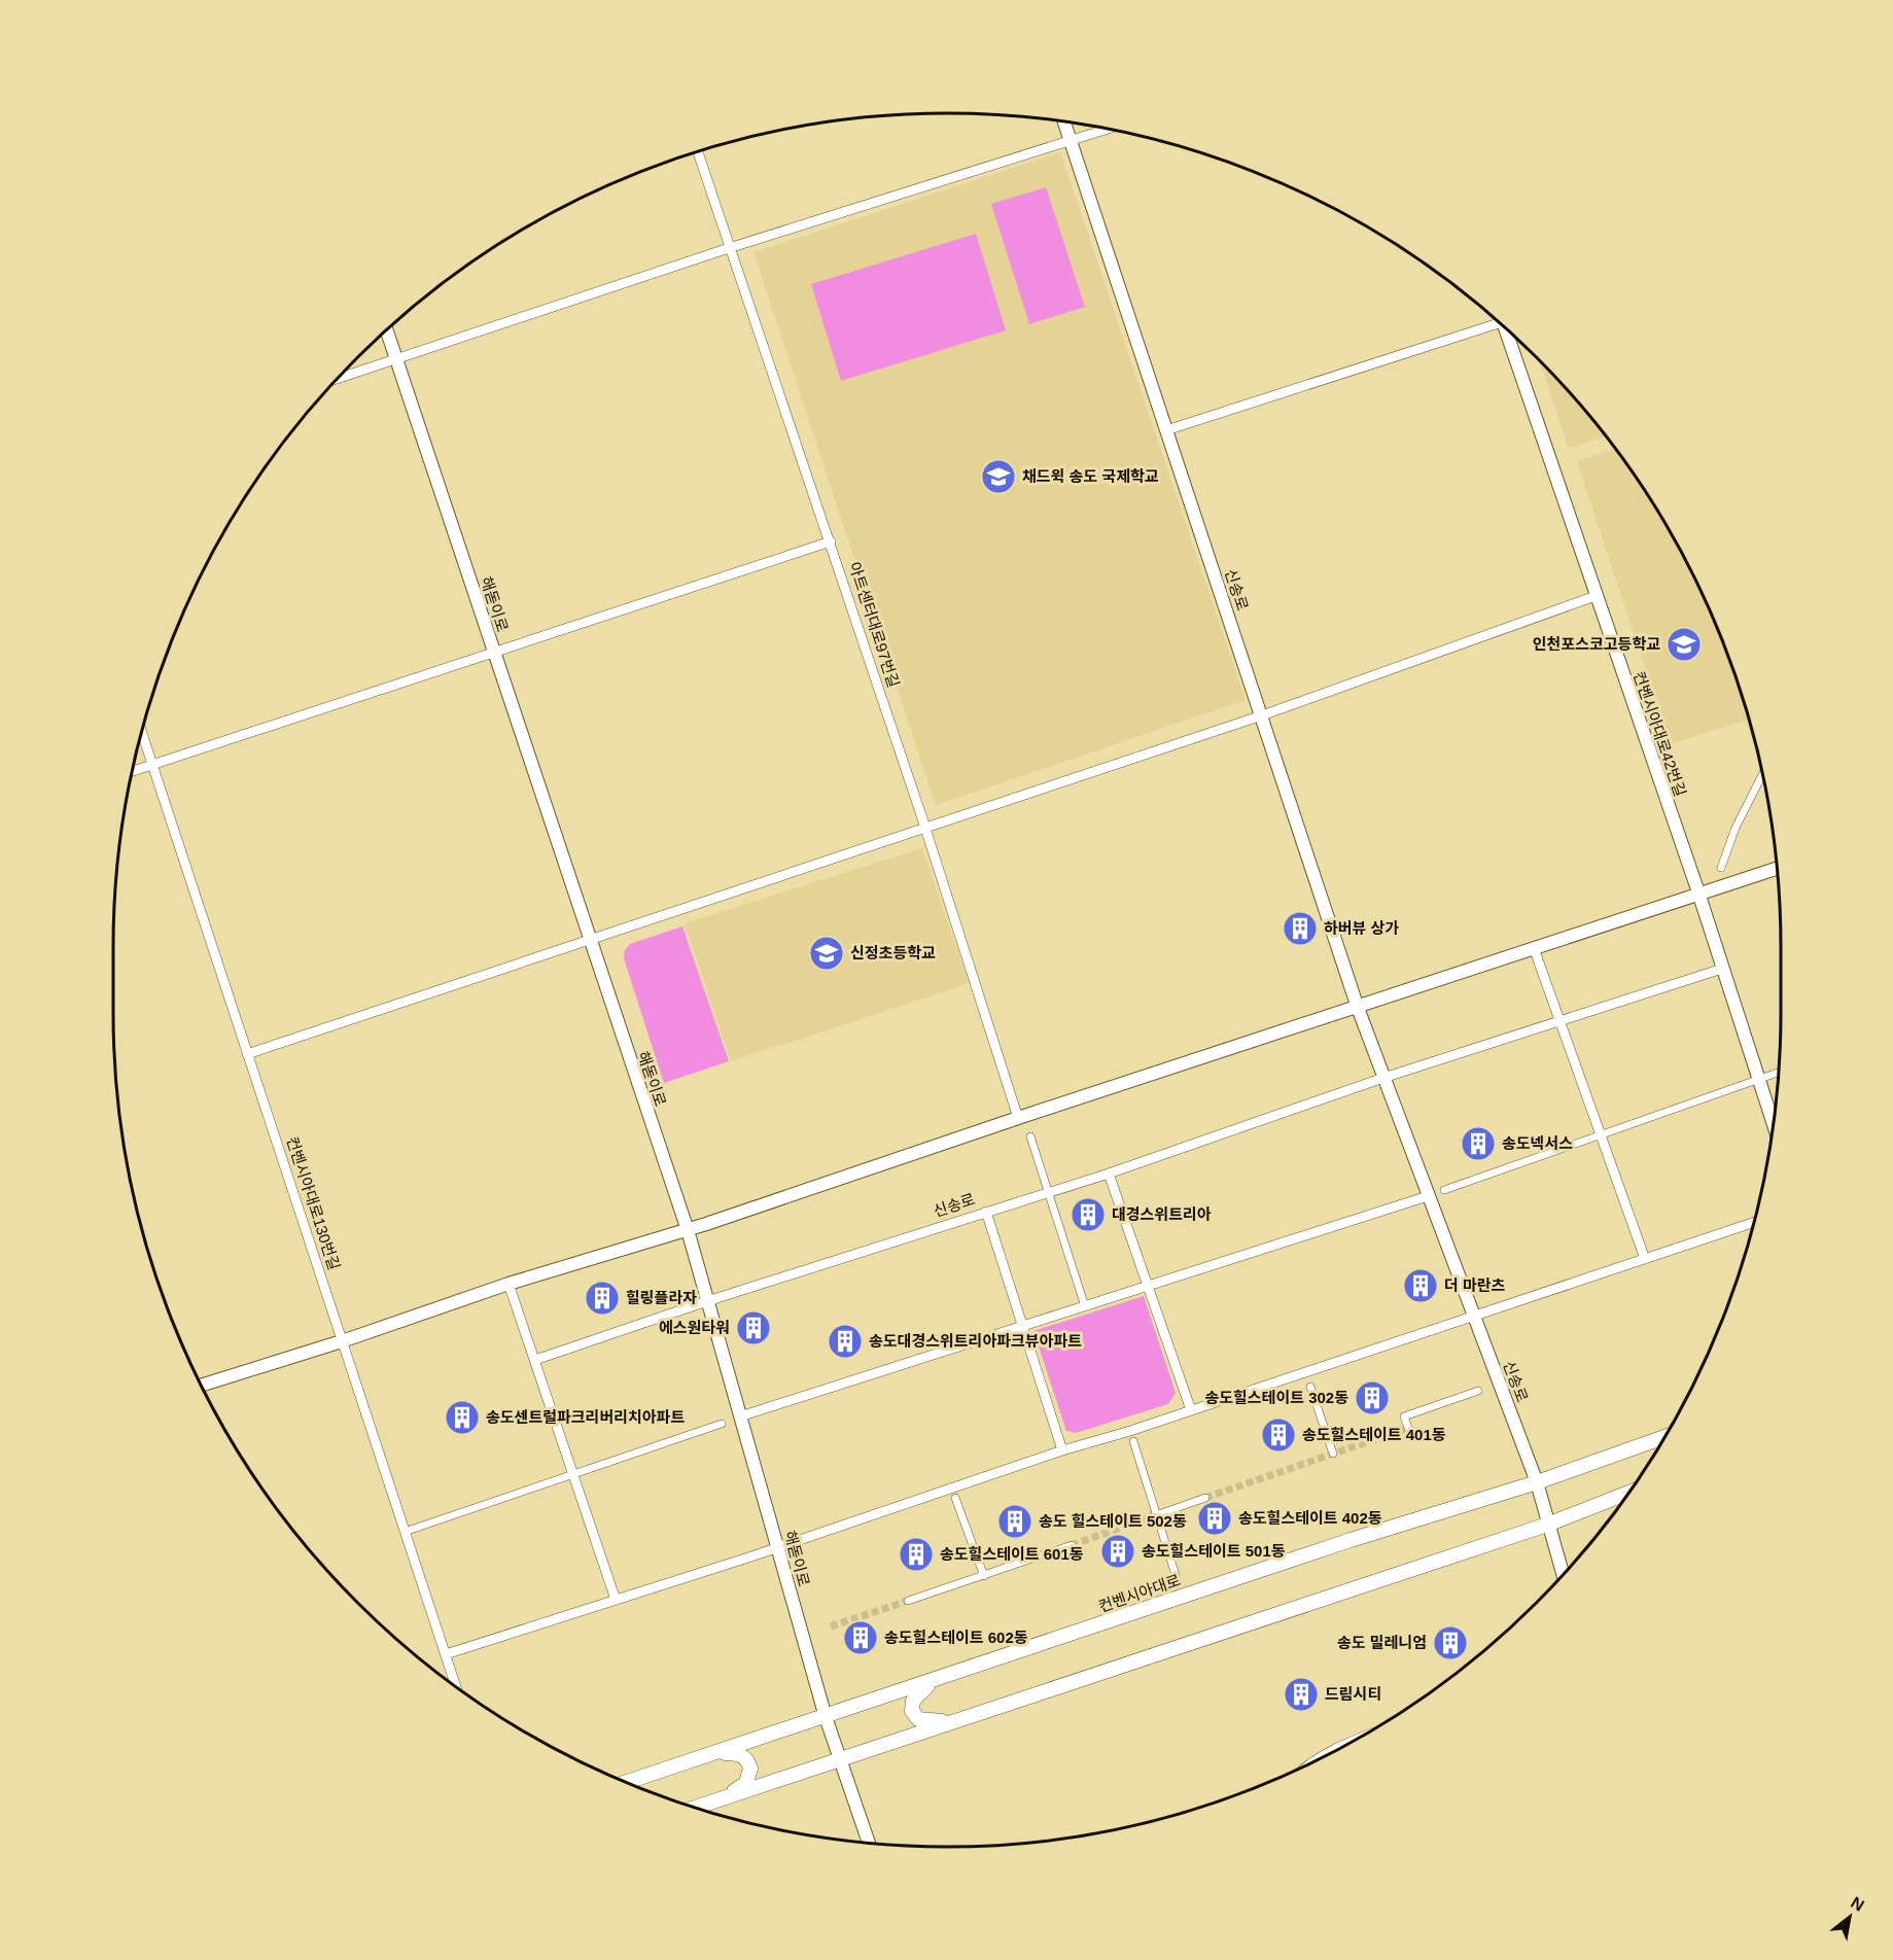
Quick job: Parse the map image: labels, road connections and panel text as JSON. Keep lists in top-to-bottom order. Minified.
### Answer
{"streets":{"main road":["컨벤시아대로"],"street":["신송로","해돋이로","아트센터대로97번길","컨벤시아대로42번길","컨벤시아대로130번길"]},"crossings":[["신송로","해돋이로"],["신송로","컨벤시아대로"],["해돋이로","컨벤시아대로"]],"places":{"school or university":["채드윅 송도 국제학교","인천포스코고등학교","신정초등학교"],"building":["하버뷰 상가","송도넥서스","대경스위트리아","더 마란츠","힐링플라자","에스원타워","송도대경스위트리아파크뷰아파트","송도힐스테이트 302동","송도센트럴파크리버리치아파트","송도힐스테이트 401동","송도힐스테이트 402동","송도 힐스테이트 502동","송도힐스테이트 501동","송도힐스테이트 601동","송도힐스테이트 602동","송도 밀레니엄","드림시티"]},"north":"top right"}
